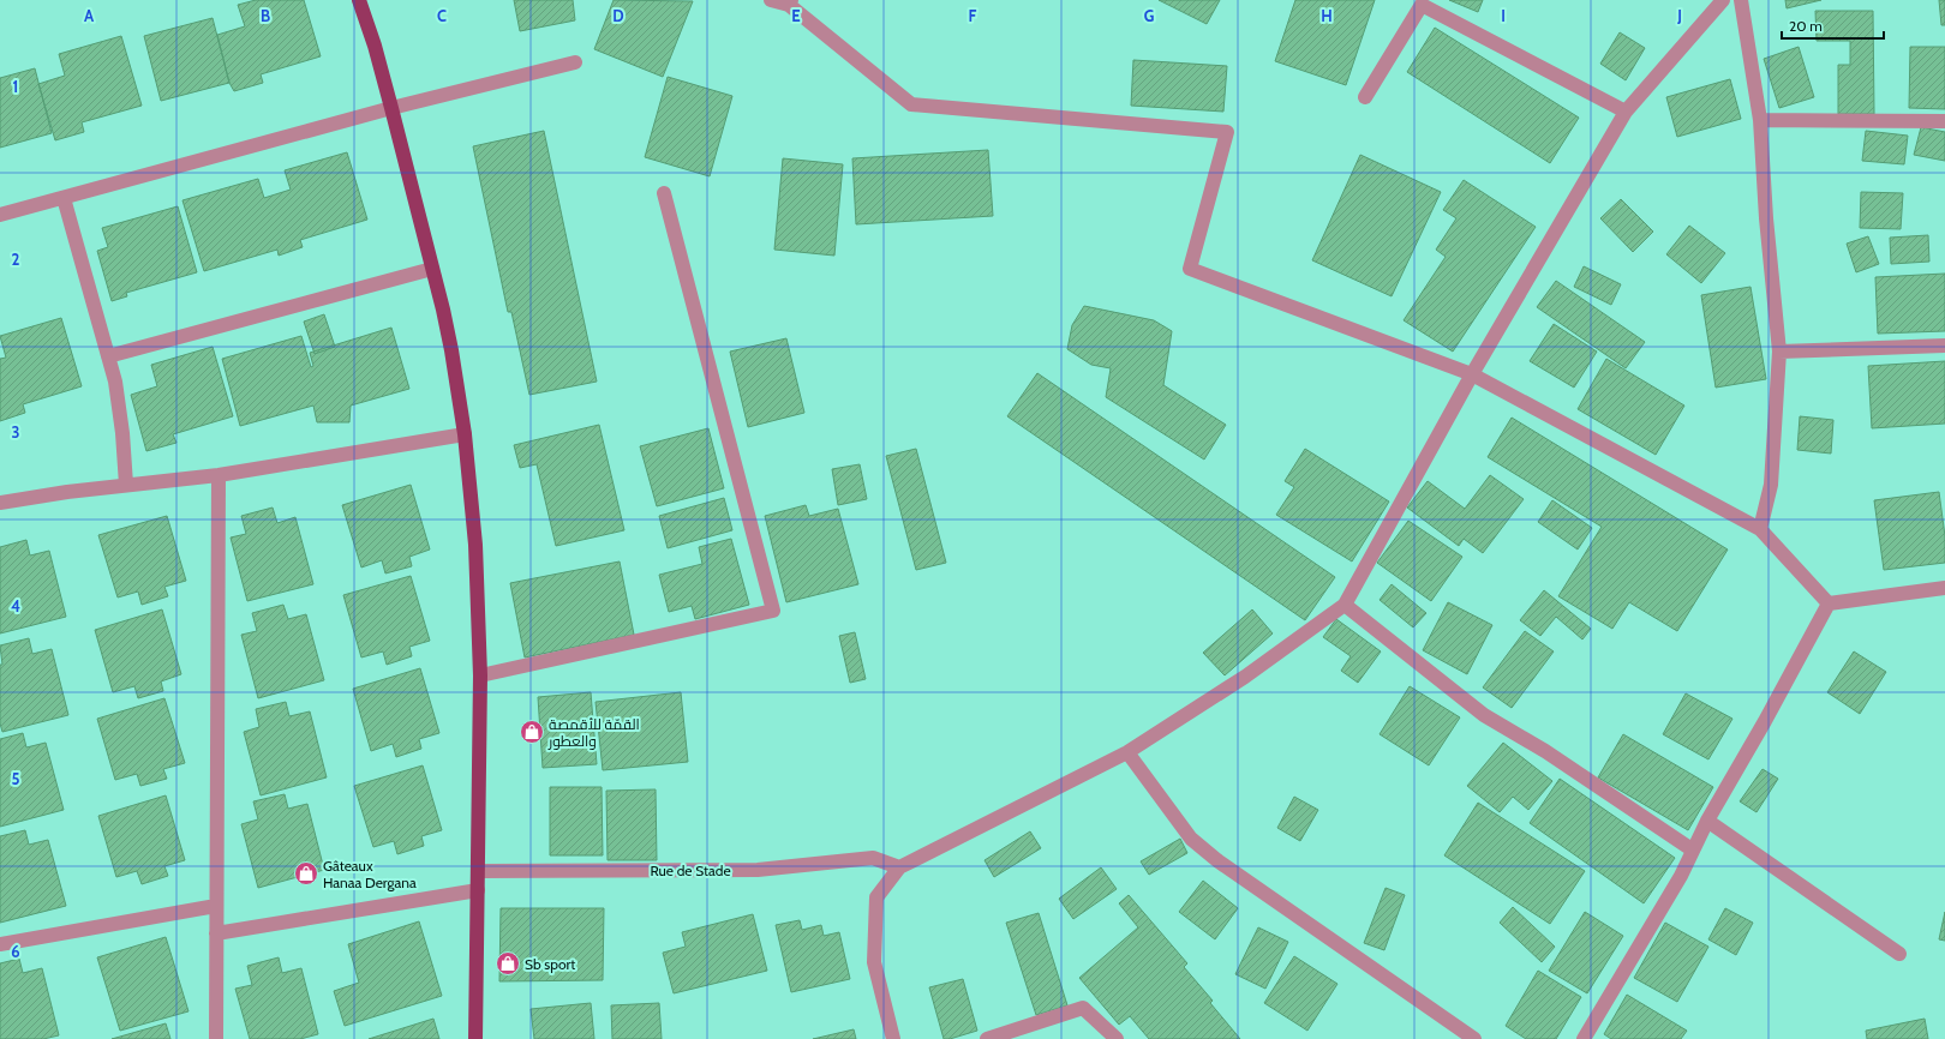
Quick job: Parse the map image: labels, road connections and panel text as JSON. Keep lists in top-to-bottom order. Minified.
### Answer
{"streets":{"street":["Rue de Stade"]},"places":{"shop":["القمّة للأقمصة والعطور","Gâteaux Hanaa Dergana","Sb sport"]},"scale_bar":"20 m","grid":{"columns":["A","B","C","D","E","F","G","H","I","J"],"rows":["1","2","3","4","5","6"]}}
